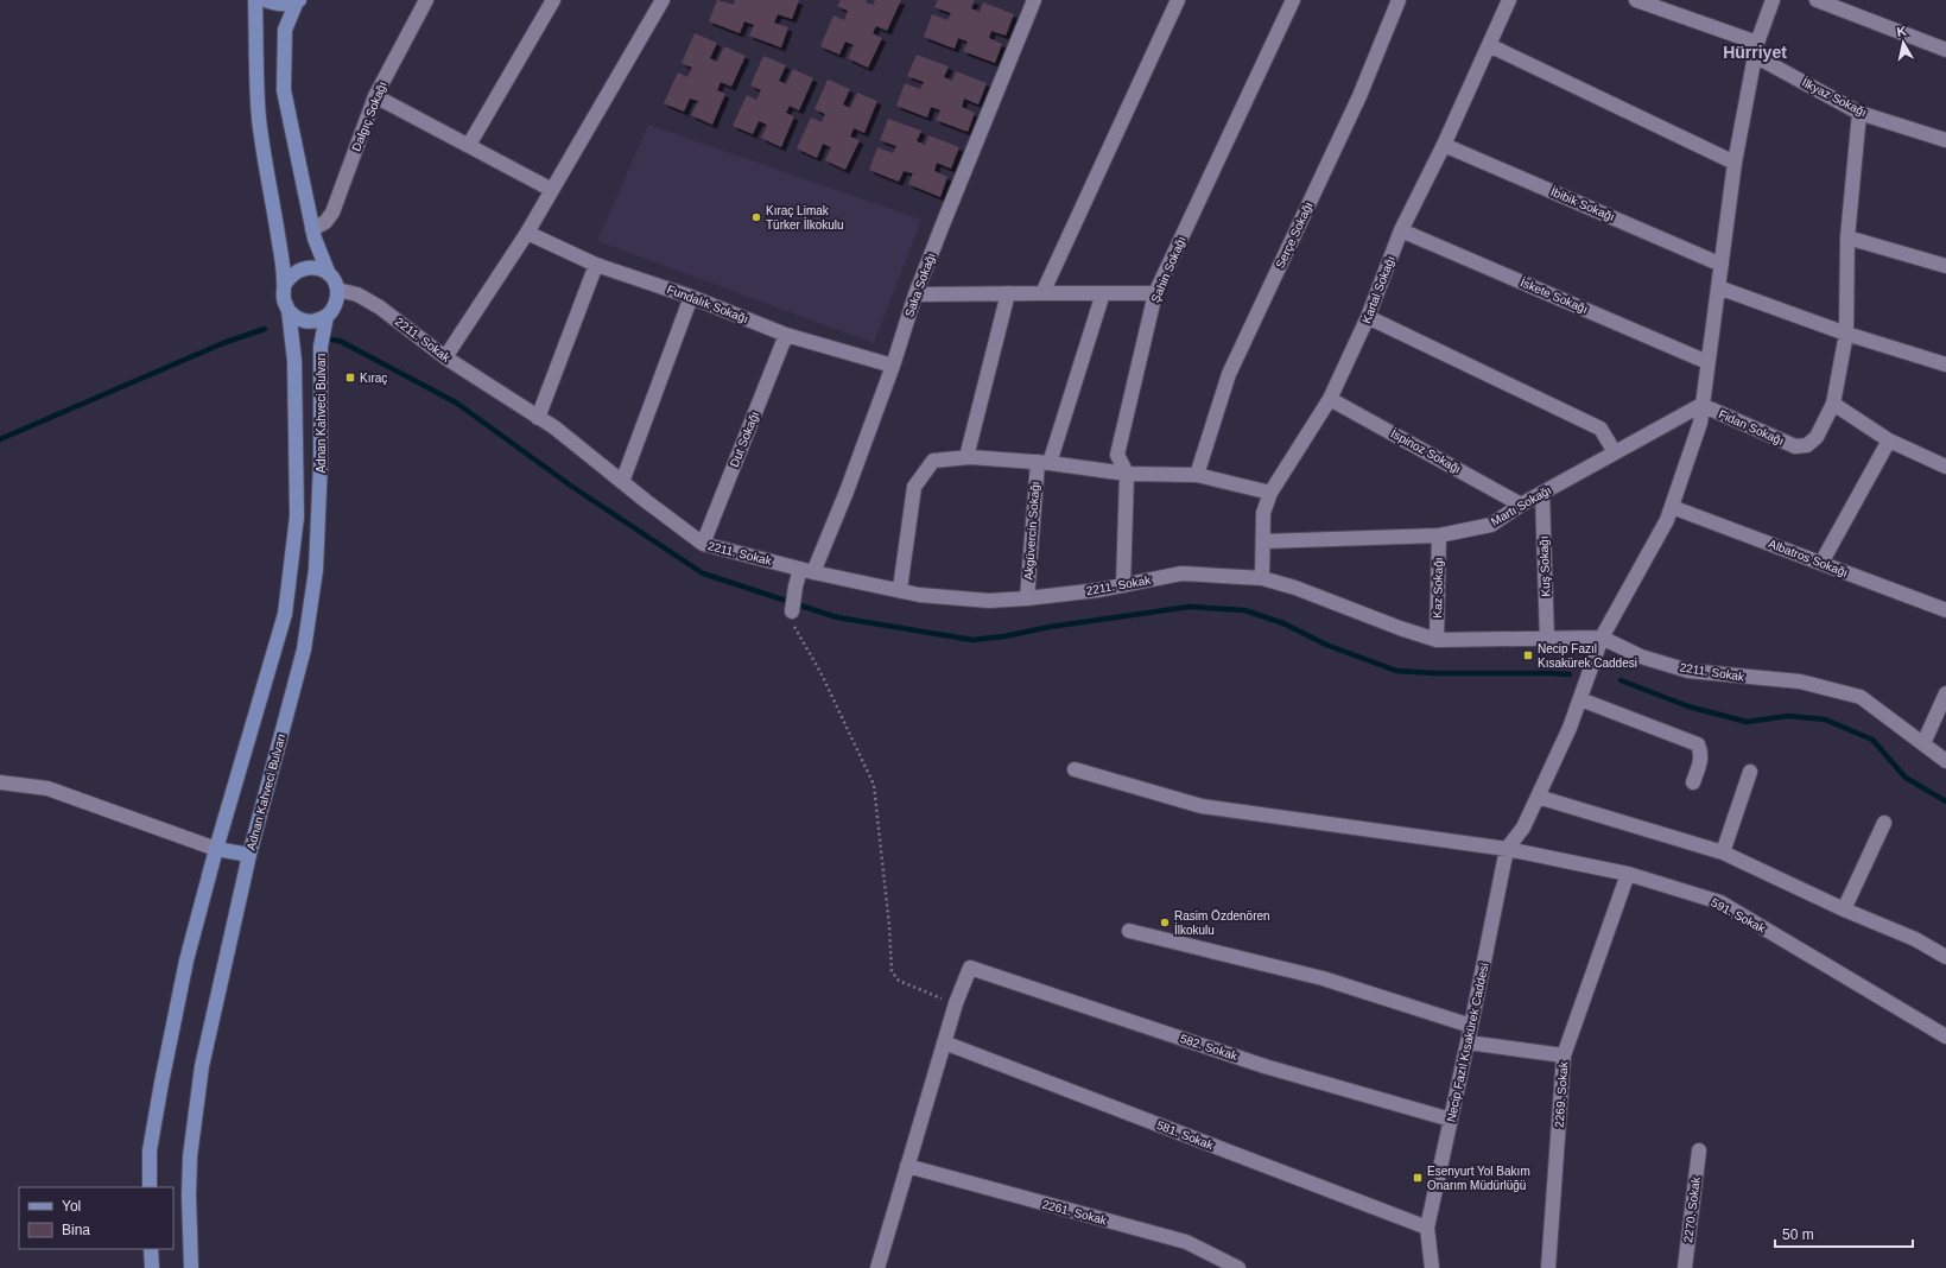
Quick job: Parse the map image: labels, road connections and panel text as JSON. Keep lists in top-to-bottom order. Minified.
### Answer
{"streets":{"main road":["Adnan Kahveci Bulvarı"],"street":["İlkyaz Sokağı","Dalgıç Sokağı","İbibik Sokağı","Serçe Sokağı","Şahin Sokağı","Saka Sokağı","Kartal Sokağı","İskete Sokağı","Fundalık Sokağı","2211. Sokak","Fidan Sokağı","Dut Sokağı","İspinoz Sokağı","Martı Sokağı","Akgüvercin Sokağı","Albatros Sokağı","Kuş Sokağı","Kaz Sokağı","591. Sokak","Necip Fazıl Kısakürek Caddesi","582. Sokak","2269. Sokak","581. Sokak","2270. Sokak","2261. Sokak"]},"crossings":[["İlkyaz Sokağı","Fidan Sokağı"],["İlkyaz Sokağı","Necip Fazıl Kısakürek Caddesi"],["İbibik Sokağı","Kartal Sokağı"],["İbibik Sokağı","Necip Fazıl Kısakürek Caddesi"],["Şahin Sokağı","2211. Sokak"],["Saka Sokağı","Fundalık Sokağı"],["Saka Sokağı","2211. Sokak"],["Kartal Sokağı","İskete Sokağı"],["Kartal Sokağı","2211. Sokak"],["Kartal Sokağı","İspinoz Sokağı"],["Kartal Sokağı","Martı Sokağı"],["İskete Sokağı","Necip Fazıl Kısakürek Caddesi"],["Fundalık Sokağı","Dut Sokağı"],["2211. Sokak","Adnan Kahveci Bulvarı"],["2211. Sokak","Dut Sokağı"],["2211. Sokak","Akgüvercin Sokağı"],["2211. Sokak","Kuş Sokağı"],["2211. Sokak","Kaz Sokağı"],["2211. Sokak","Necip Fazıl Kısakürek Caddesi"],["Fidan Sokağı","Martı Sokağı"],["Fidan Sokağı","Necip Fazıl Kısakürek Caddesi"],["İspinoz Sokağı","Martı Sokağı"],["Martı Sokağı","Kuş Sokağı"],["Martı Sokağı","Kaz Sokağı"],["Martı Sokağı","Necip Fazıl Kısakürek Caddesi"],["Albatros Sokağı","Necip Fazıl Kısakürek Caddesi"],["591. Sokak","Necip Fazıl Kısakürek Caddesi"],["591. Sokak","2269. Sokak"],["Necip Fazıl Kısakürek Caddesi","582. Sokak"],["Necip Fazıl Kısakürek Caddesi","581. Sokak"]],"districts":["Hürriyet"],"places":{"other":["Kıraç Limak Türker İlkokulu","Rasim Özdenören İlkokulu"],"transit":["Kıraç","Necip Fazıl Kısakürek Caddesi","Esenyurt Yol Bakım Onarım Müdürlüğü"]},"legend":["Yol","Bina"],"scale_bar":"50 m","north":"top"}
